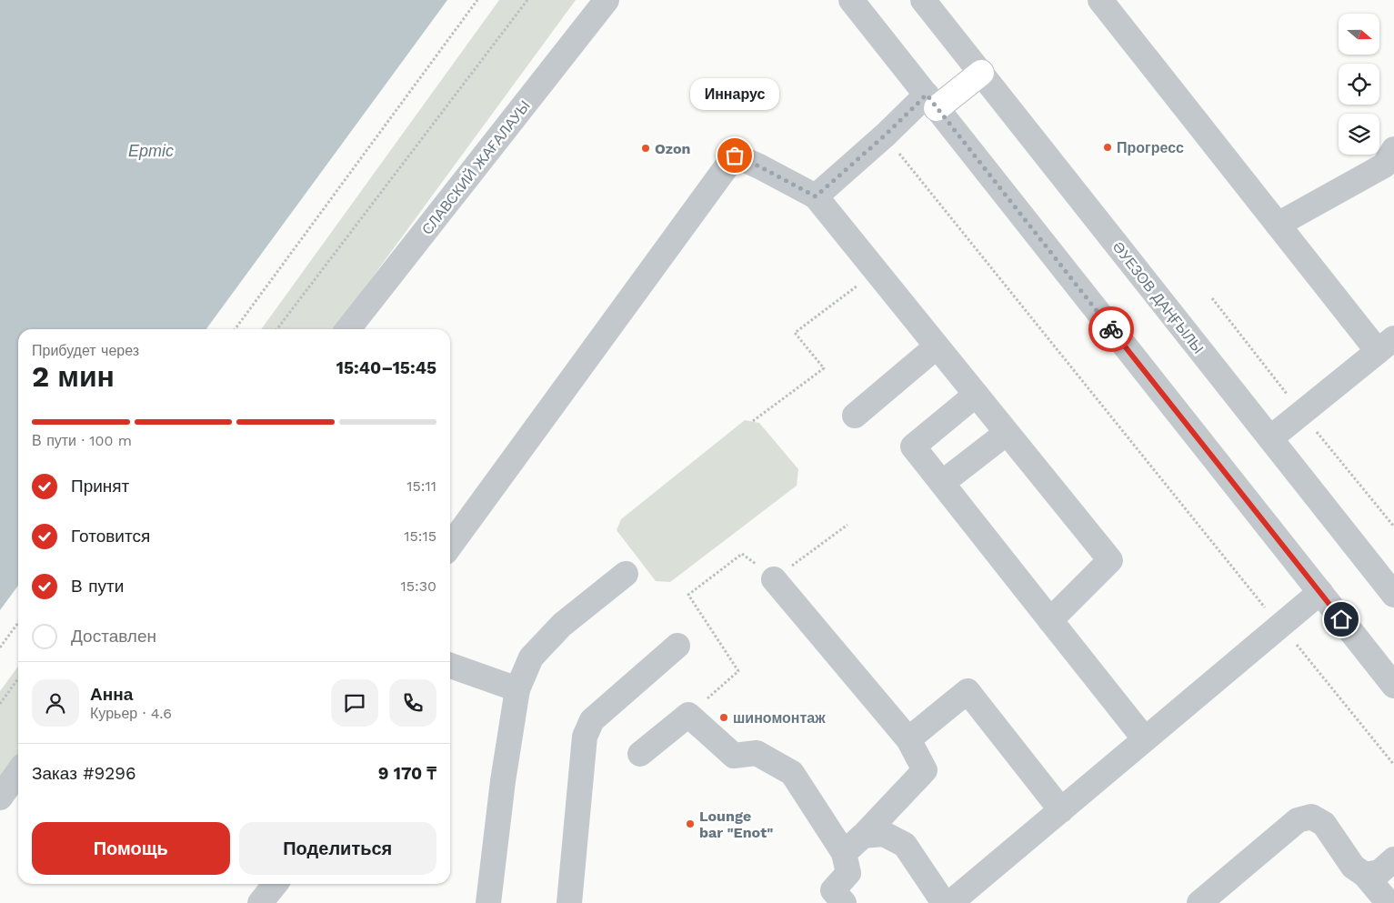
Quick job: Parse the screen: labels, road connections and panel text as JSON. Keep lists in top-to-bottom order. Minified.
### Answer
{"streets":{"street":["СЛАВСКИЙ ЖАҒАЛАУЫ","ӘУЕЗОВ ДАҢҒЫЛЫ"]},"water":["Ертіс"],"places":["Прогресс","Ozon","Иннарус","шиномонтаж","Lounge bar \"Enot\""],"north":"right","page":{"bubble":"Иннарус","heading":["2 мин","Прибудет через","15:40–15:45"],"panel":["Анна","Курьер · 4.6","Заказ #9296","9 170 ₸"],"bar":"В пути · 100 m","list":[["Принят","15:11"],["Готовится","15:15"],["В пути","15:30"],"Доставлен"],"buttons":["Помощь","Поделиться"]}}
